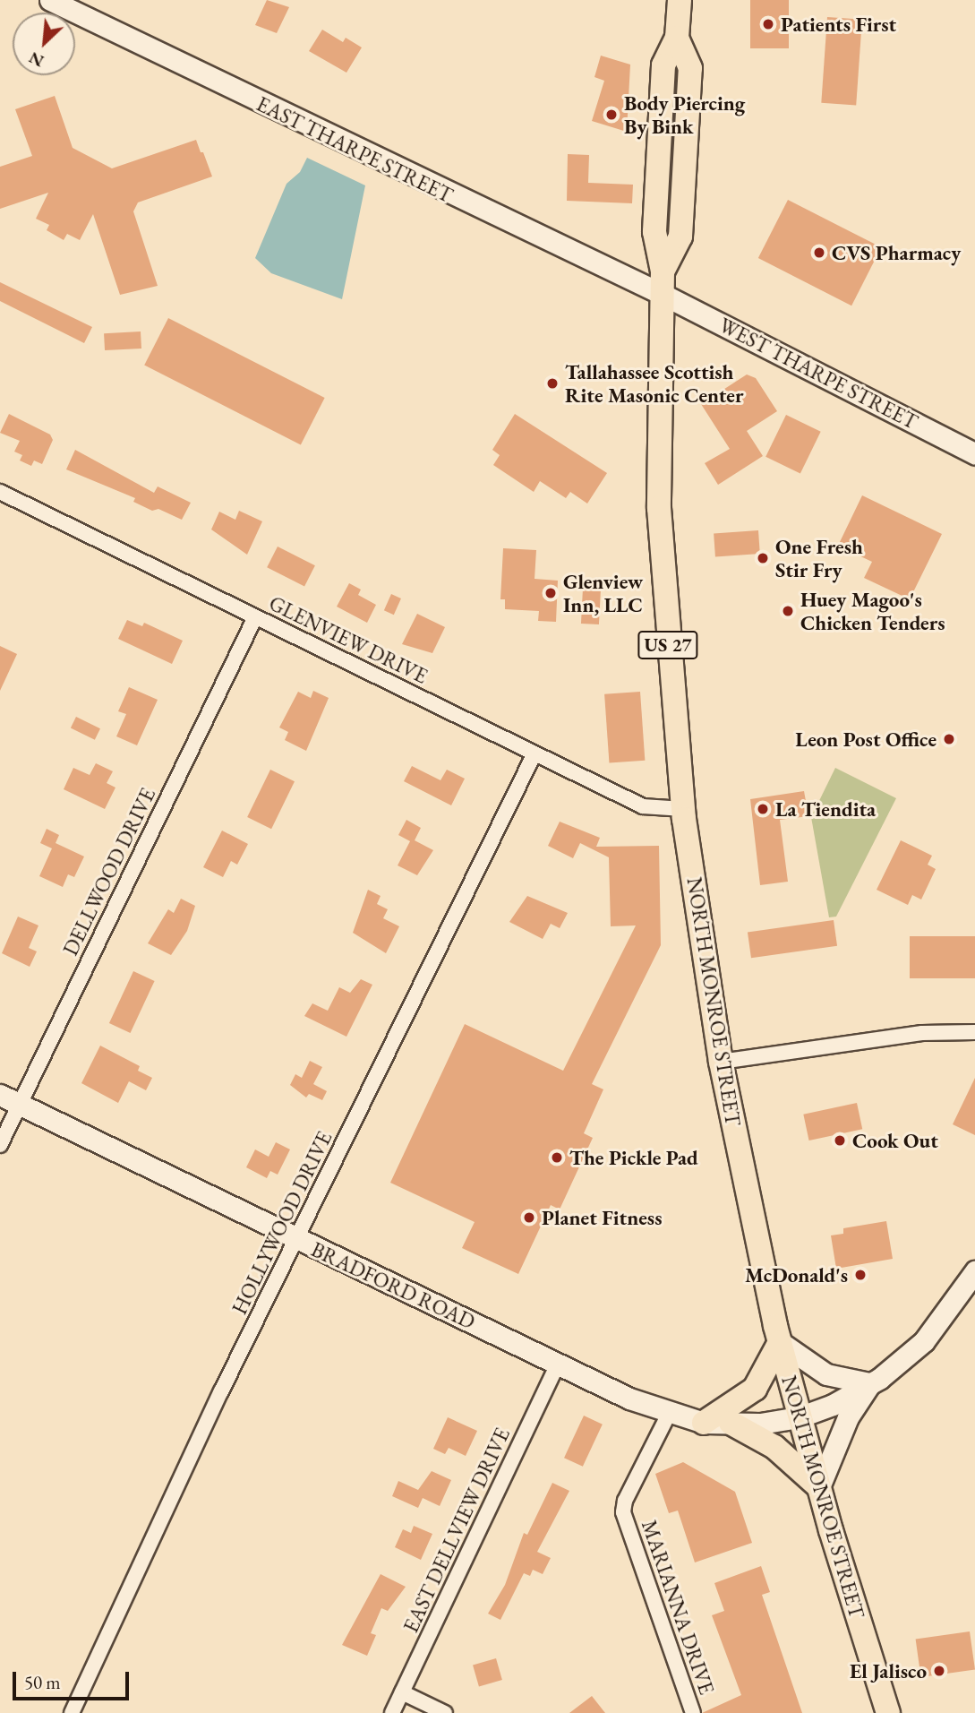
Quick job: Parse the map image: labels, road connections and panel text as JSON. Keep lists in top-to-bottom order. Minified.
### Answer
{"streets":{"main road":["EAST THARPE STREET","WEST THARPE STREET","US 27","NORTH MONROE STREET","BRADFORD ROAD"],"street":["GLENVIEW DRIVE","DELLWOOD DRIVE","HOLLYWOOD DRIVE","EAST DELLVIEW DRIVE","MARIANNA DRIVE"]},"crossings":[["EAST THARPE STREET","WEST THARPE STREET"],["EAST THARPE STREET","NORTH MONROE STREET"],["WEST THARPE STREET","NORTH MONROE STREET"],["GLENVIEW DRIVE","DELLWOOD DRIVE"],["GLENVIEW DRIVE","NORTH MONROE STREET"],["GLENVIEW DRIVE","HOLLYWOOD DRIVE"],["DELLWOOD DRIVE","BRADFORD ROAD"],["NORTH MONROE STREET","BRADFORD ROAD"],["HOLLYWOOD DRIVE","BRADFORD ROAD"],["BRADFORD ROAD","EAST DELLVIEW DRIVE"],["BRADFORD ROAD","MARIANNA DRIVE"]],"places":["Patients First","Body Piercing By Bink","CVS Pharmacy","Tallahassee Scottish Rite Masonic Center","One Fresh Stir Fry","Glenview Inn, LLC","Huey Magoo's Chicken Tenders","Leon Post Office","La Tiendita","Cook Out","The Pickle Pad","Planet Fitness","McDonald's","El Jalisco"],"scale_bar":"50 m","north":"bottom left"}
